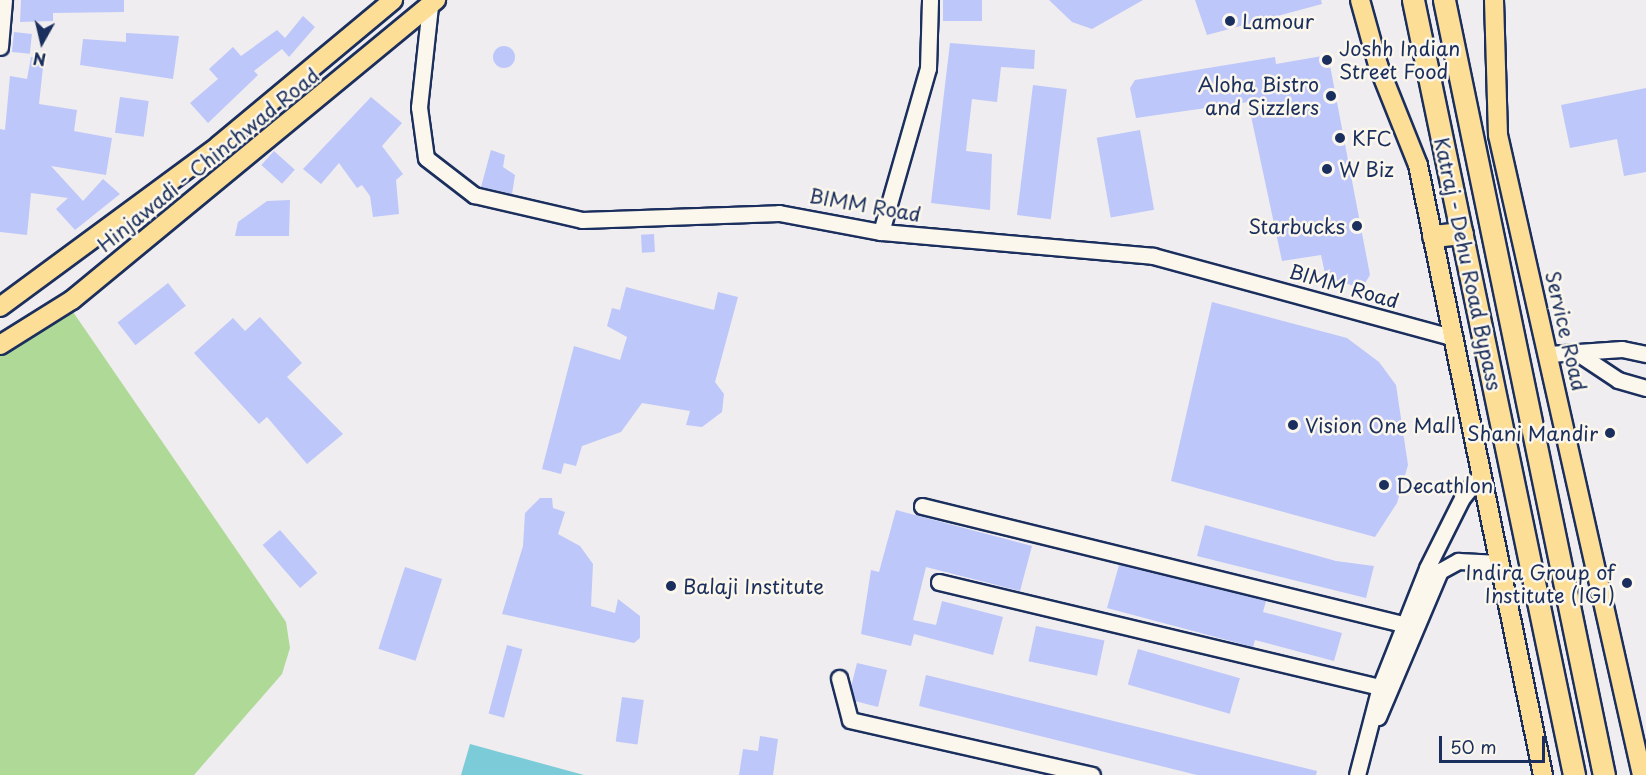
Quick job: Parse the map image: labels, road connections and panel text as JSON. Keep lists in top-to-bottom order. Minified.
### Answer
{"streets":{"highway":["Katraj - Dehu Road Bypass"],"main road":["Hinjawadi - Chinchwad Road","Service Road"],"street":["BIMM Road"]},"crossings":[["Hinjawadi - Chinchwad Road","BIMM Road"]],"places":["Lamour","Joshh Indian Street Food","Aloha Bistro and Sizzlers","KFC","W Biz","Starbucks","Vision One Mall","Shani Mandir","Decathlon","Indira Group of Institute (IGI)","Balaji Institute"],"scale_bar":"50 m","north":"bottom"}
